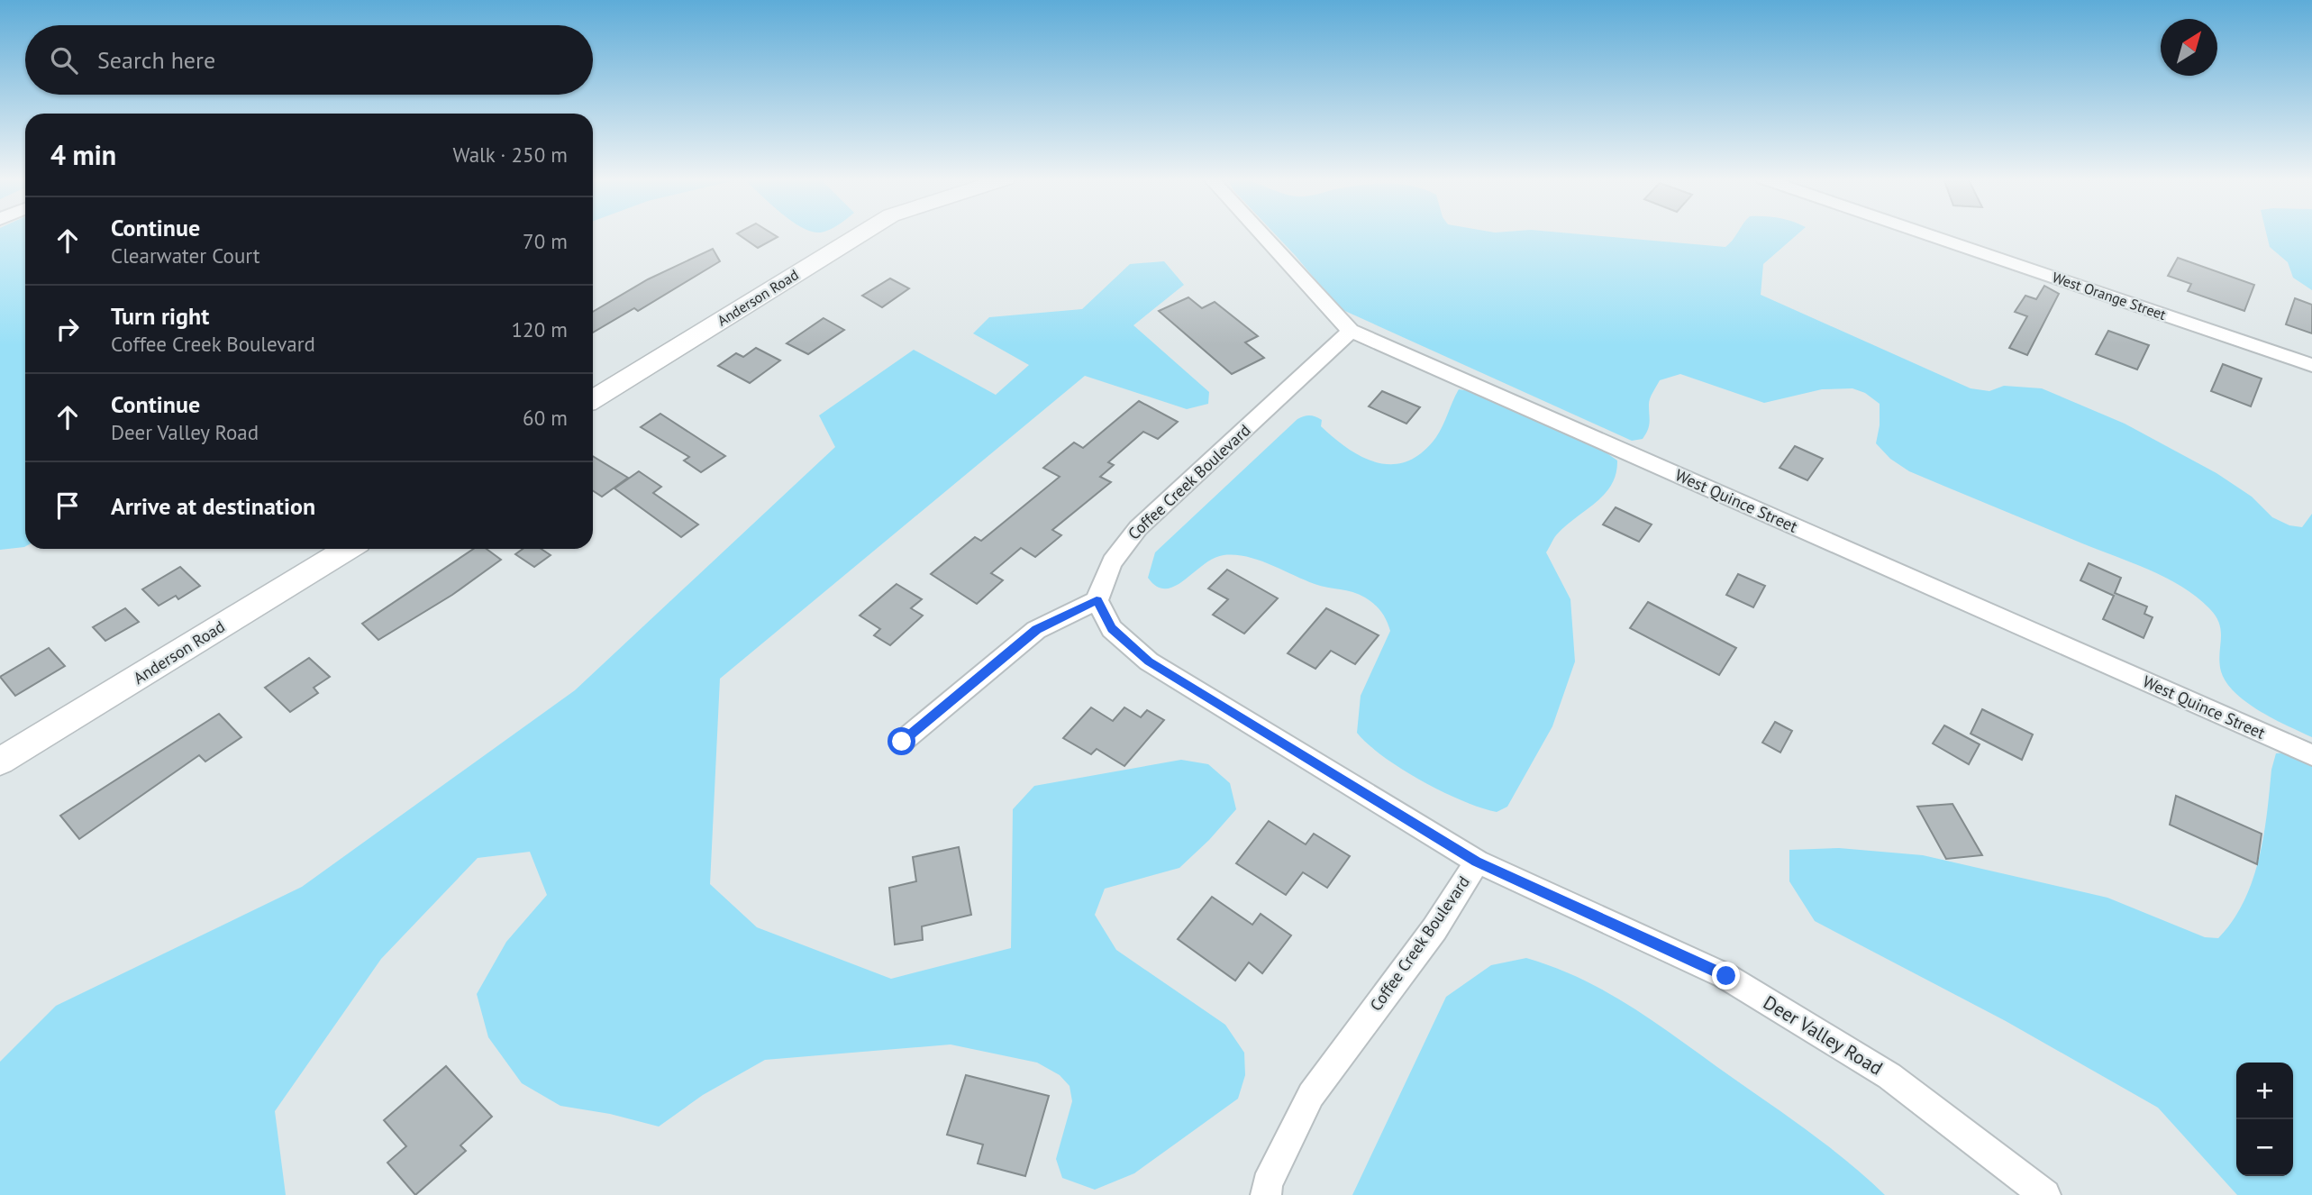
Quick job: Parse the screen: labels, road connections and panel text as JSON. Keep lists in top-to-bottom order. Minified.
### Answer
{"streets":{"street":["West Orange Street","Anderson Road","Coffee Creek Boulevard","West Quince Street","Deer Valley Road"]},"crossings":[["Coffee Creek Boulevard","West Quince Street"],["Coffee Creek Boulevard","Deer Valley Road"]],"north":"top right","page":{"search":"Search here","heading":["4 min","Walk · 250 m"],"list":[["Continue","Clearwater Court","70 m"],["Turn right","Coffee Creek Boulevard","120 m"],["Continue","Deer Valley Road","60 m"],"Arrive at destination"],"map_buttons":["+","−"]}}
